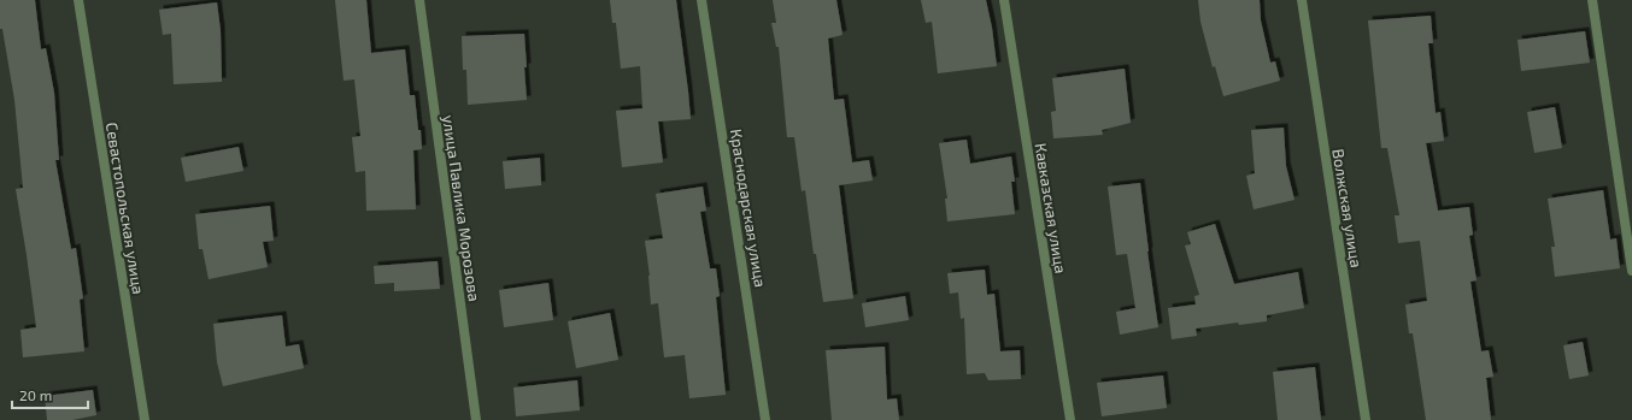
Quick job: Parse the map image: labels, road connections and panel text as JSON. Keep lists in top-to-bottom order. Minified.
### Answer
{"streets":{"street":["Севастопольская улица","улица Павлика Морозова","Краснодарская улица","Кавказская улица","Волжская улица"]},"scale_bar":"20 m"}
